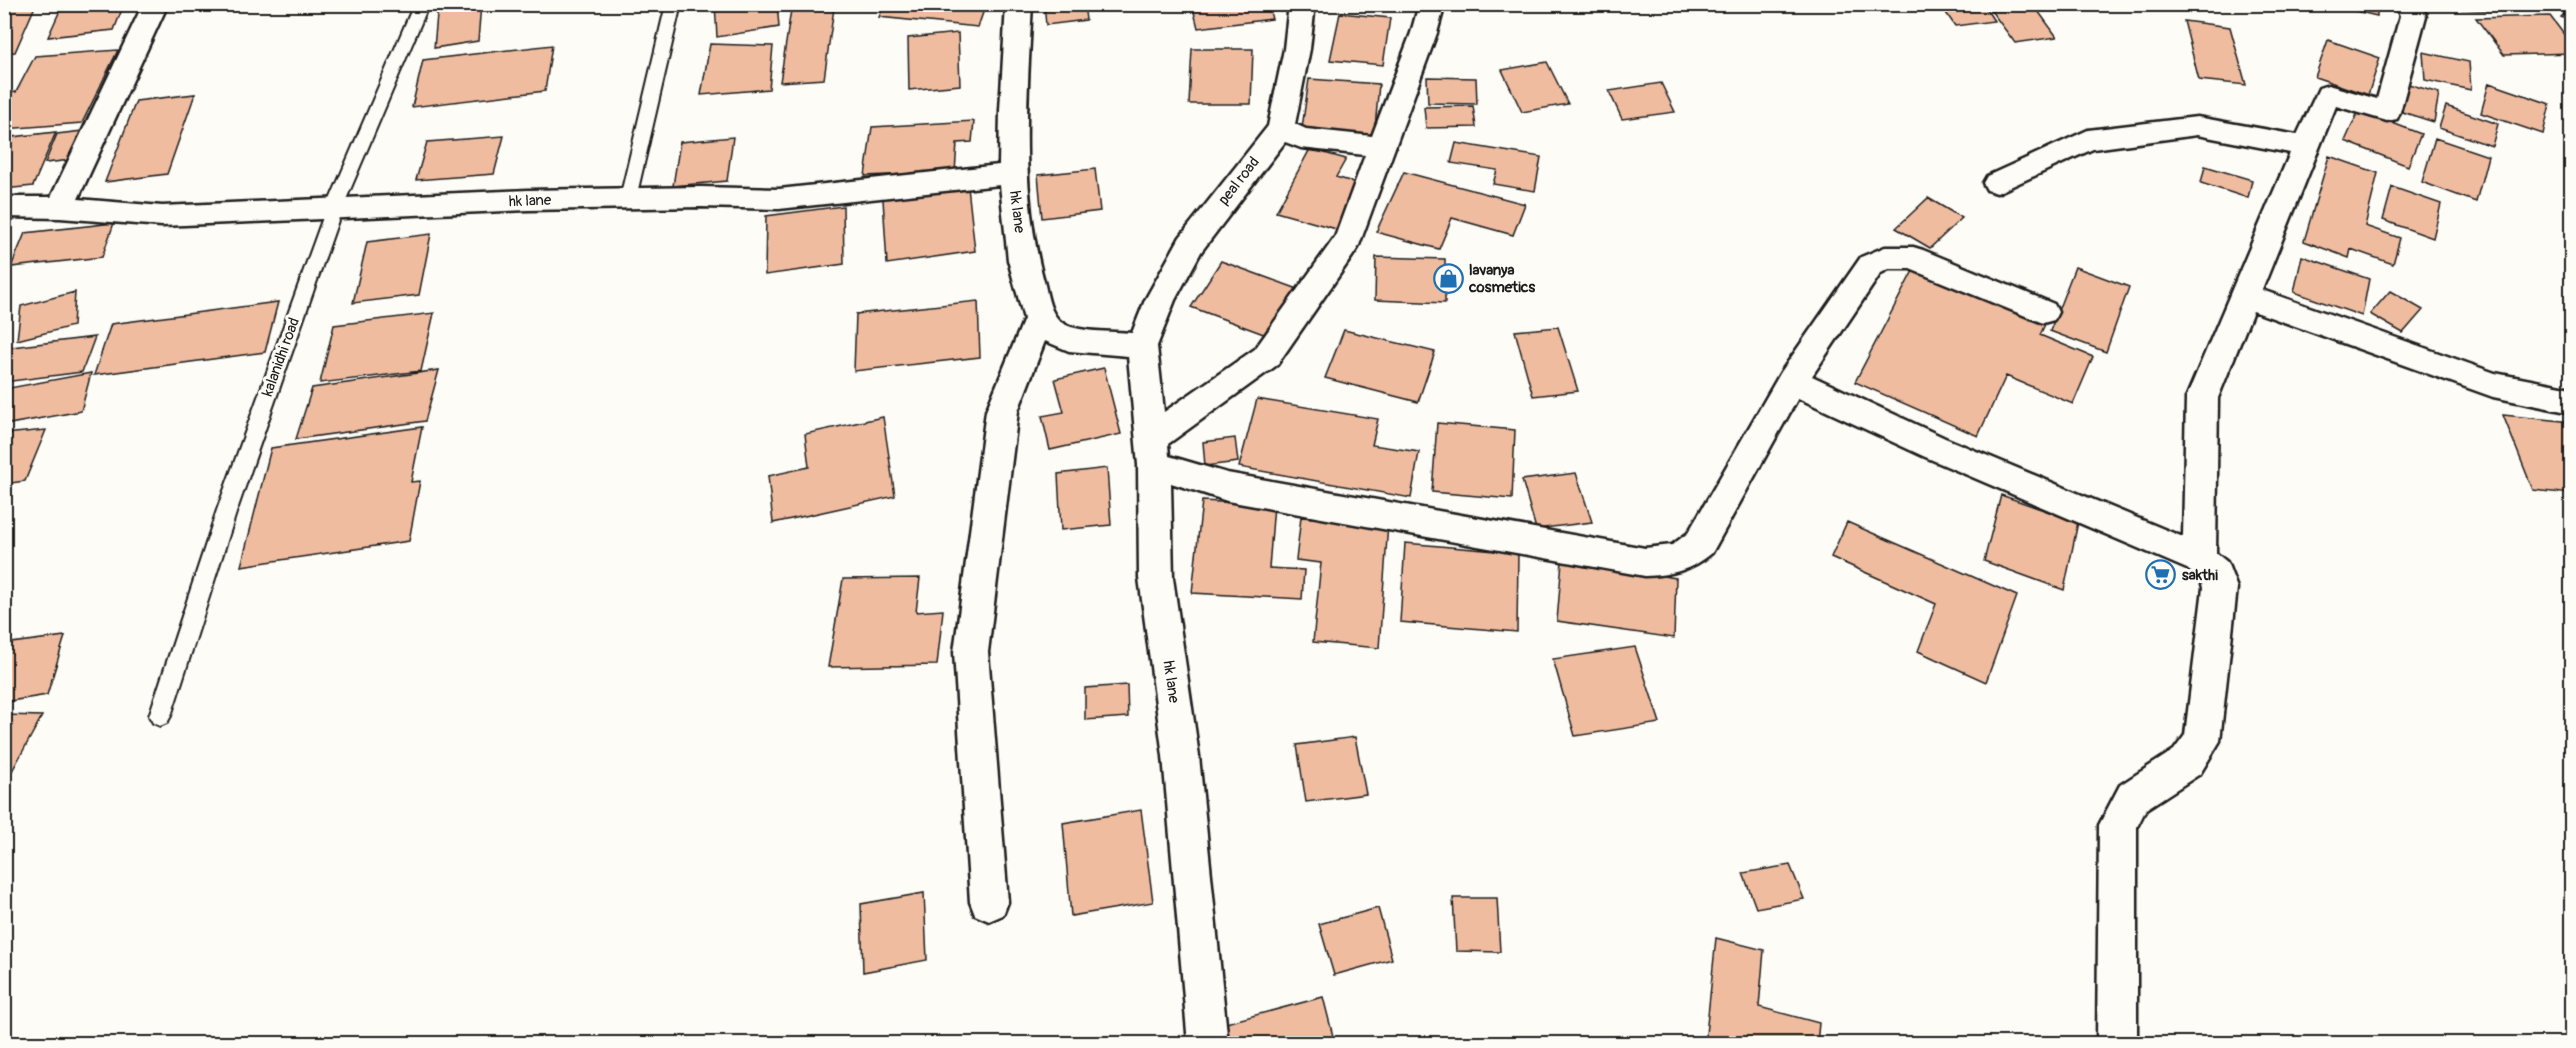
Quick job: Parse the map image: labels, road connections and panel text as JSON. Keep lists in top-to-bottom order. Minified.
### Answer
{"streets":{"street":["peal road","hk lane"],"lane":["kalanidhi road"]},"crossings":[["peal road","hk lane"],["hk lane","kalanidhi road"]],"places":{"shop":["lavanya cosmetics"],"supermarket":["sakthi"]}}
